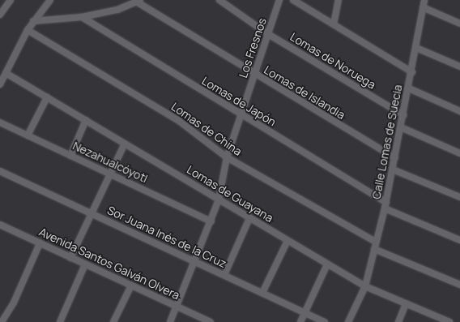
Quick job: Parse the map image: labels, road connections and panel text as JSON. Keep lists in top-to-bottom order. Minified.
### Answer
{"streets":{"street":["Los Fresnos","Lomas de Noruega","Lomas de Islandia","Lomas de Japón","Lomas de China","Calle Lomas de Suecia","Nezahualcóyotl","Lomas de Guayana","Sor Juana Inés de la Cruz","Avenida Santos Galván Olvera"]},"crossings":[["Los Fresnos","Lomas de Noruega"],["Los Fresnos","Lomas de Islandia"],["Los Fresnos","Lomas de Japón"],["Los Fresnos","Lomas de China"],["Los Fresnos","Nezahualcóyotl"],["Los Fresnos","Lomas de Guayana"],["Los Fresnos","Sor Juana Inés de la Cruz"],["Los Fresnos","Avenida Santos Galván Olvera"],["Lomas de Noruega","Calle Lomas de Suecia"],["Lomas de Islandia","Calle Lomas de Suecia"],["Lomas de Japón","Calle Lomas de Suecia"],["Lomas de China","Calle Lomas de Suecia"],["Calle Lomas de Suecia","Lomas de Guayana"]]}
